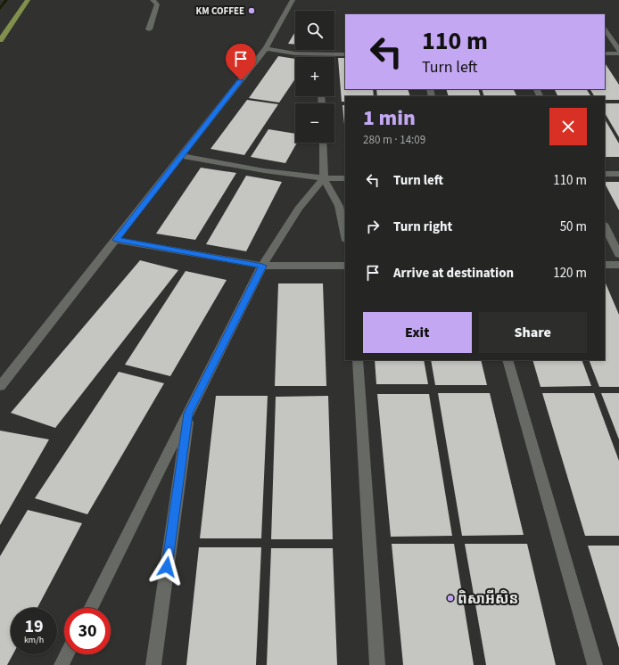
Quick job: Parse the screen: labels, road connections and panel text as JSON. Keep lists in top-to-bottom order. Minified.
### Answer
{"places":["KM COFFEE","ពិសាអីសិន"],"page":{"map_buttons":["+","−"],"turn":["110 m","Turn left"],"heading":["1 min","280 m · 14:09"],"list":[{"name":"Turn left","value":"110 m"},{"name":"Turn right","value":"50 m"},{"name":"Arrive at destination","value":"120 m"}],"buttons":["Exit","Share"],"speed":"19 km/h","limit":"30"}}
